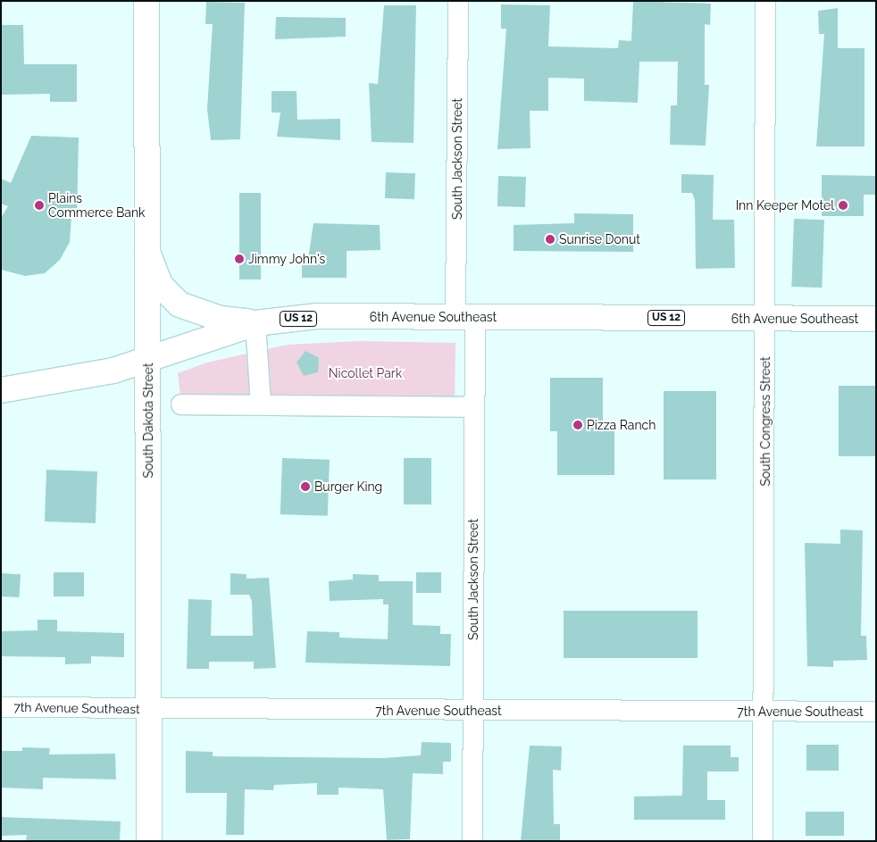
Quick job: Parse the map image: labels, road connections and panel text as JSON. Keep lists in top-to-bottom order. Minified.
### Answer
{"streets":{"main road":["6th Avenue Southeast","US 12","South Dakota Street"],"street":["South Jackson Street","South Congress Street","7th Avenue Southeast"]},"crossings":[["South Jackson Street","6th Avenue Southeast"],["South Jackson Street","7th Avenue Southeast"],["6th Avenue Southeast","South Dakota Street"],["6th Avenue Southeast","South Congress Street"],["South Dakota Street","7th Avenue Southeast"],["South Congress Street","7th Avenue Southeast"]],"parks":["Nicollet Park"],"places":["Plains Commerce Bank","Inn Keeper Motel","Sunrise Donut","Jimmy John's","Pizza Ranch","Burger King"]}
